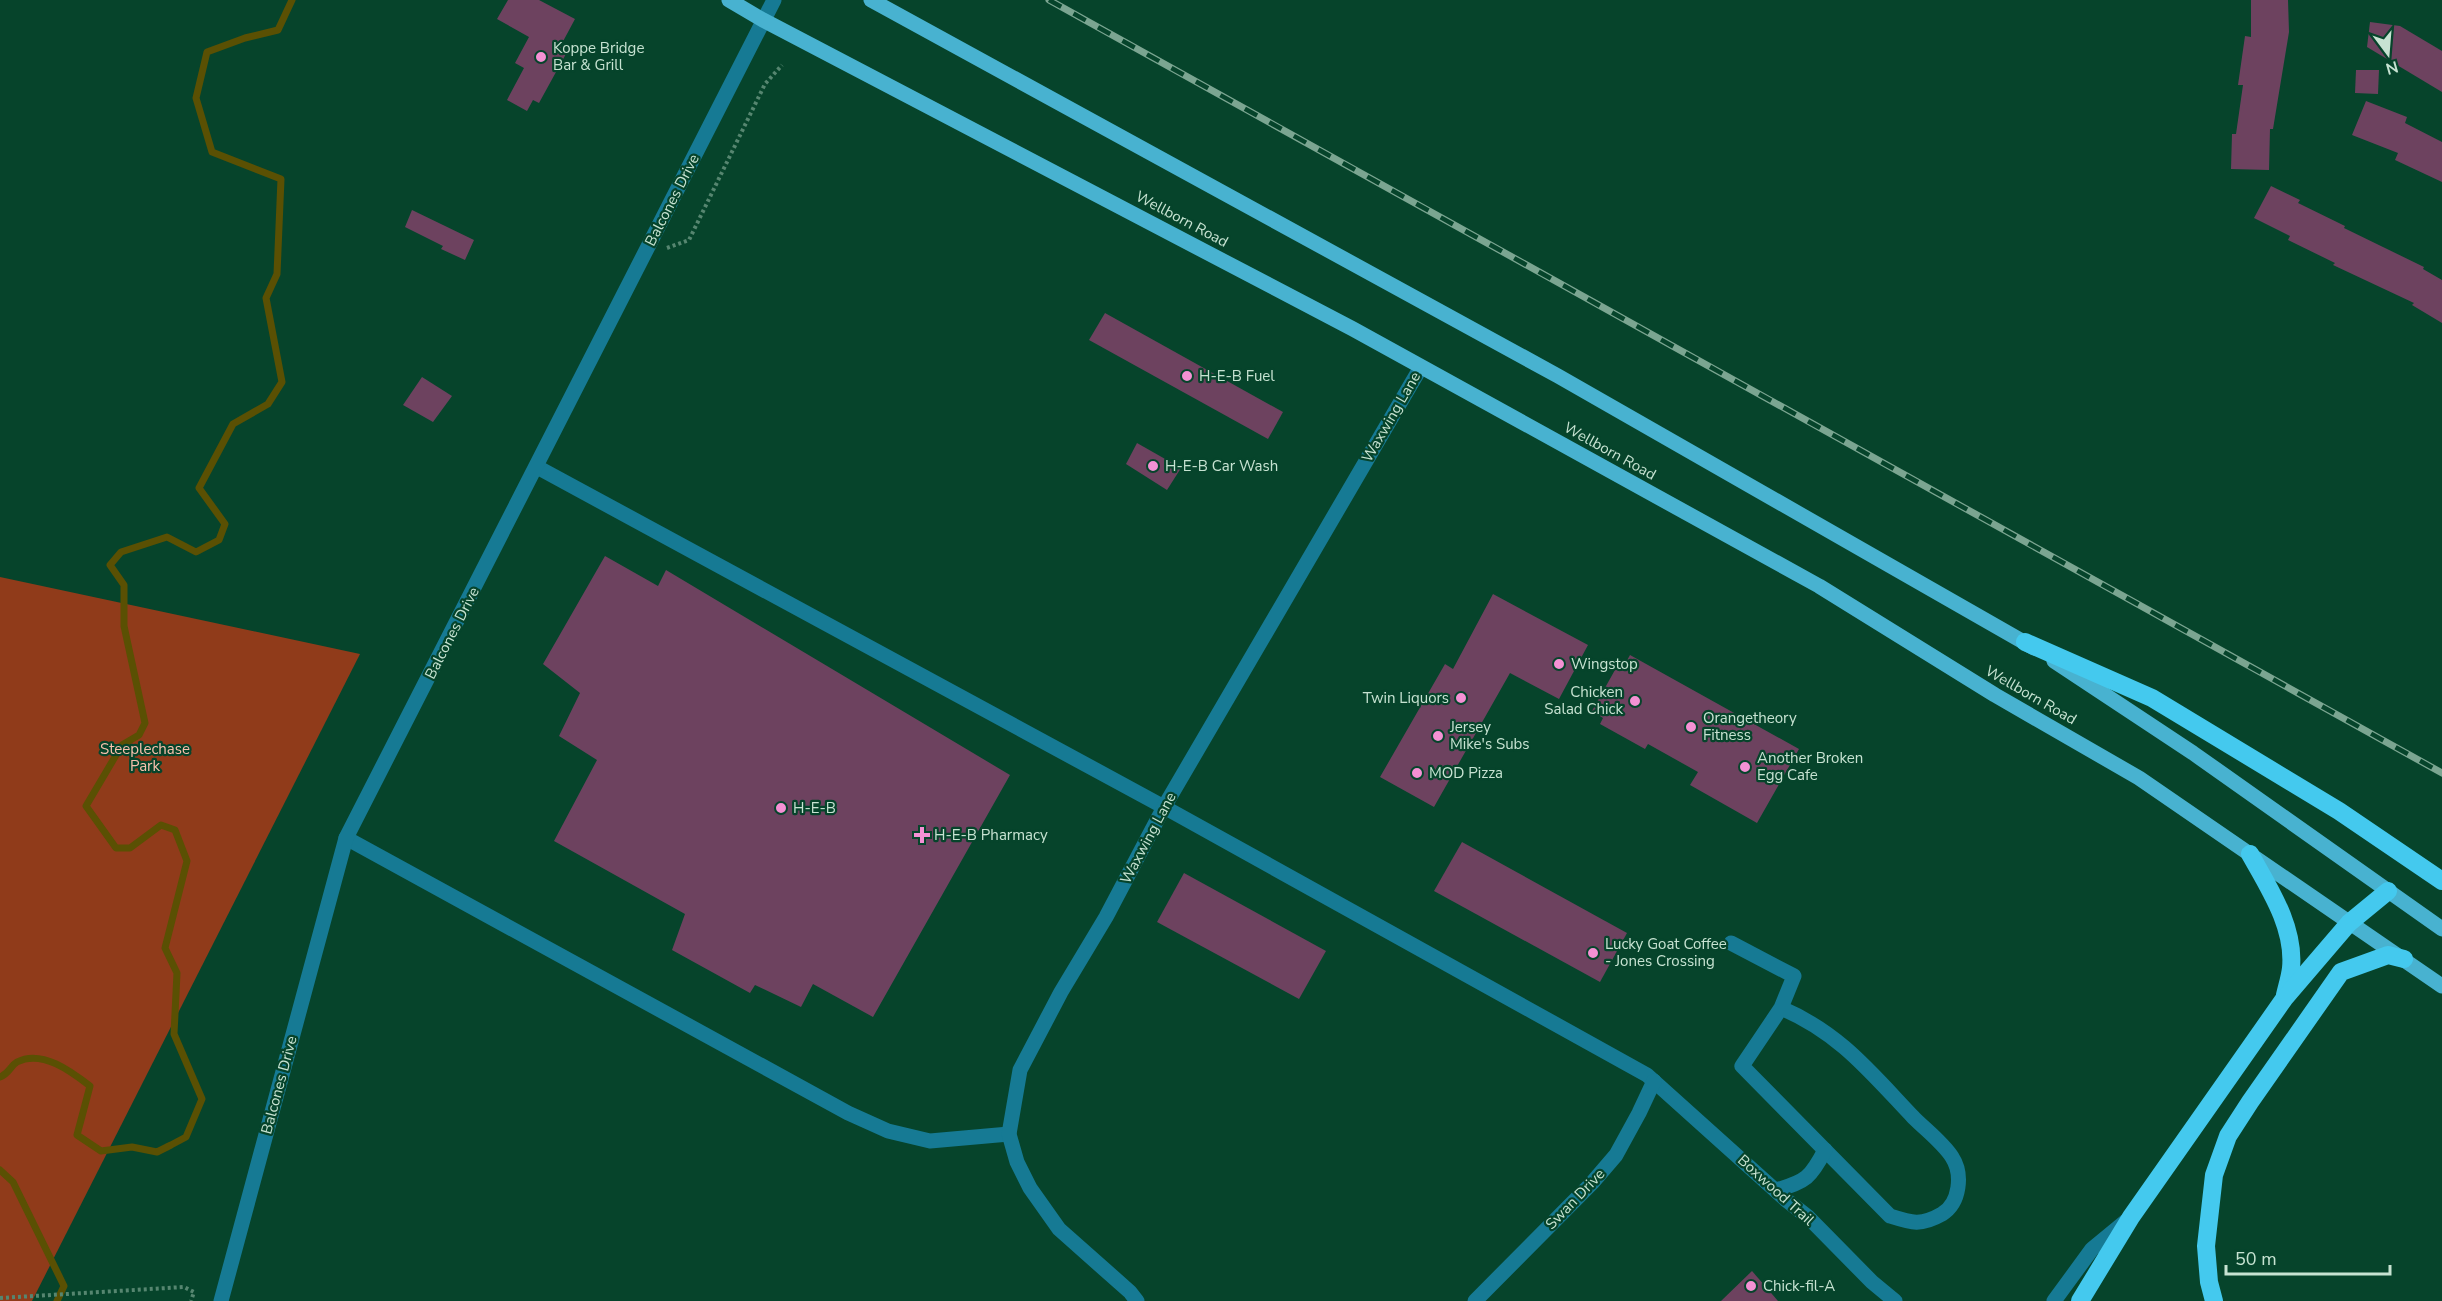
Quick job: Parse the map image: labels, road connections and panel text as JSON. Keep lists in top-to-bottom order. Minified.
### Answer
{"streets":{"main road":["Wellborn Road"],"street":["Balcones Drive","Waxwing Lane","Boxwood Trail","Swan Drive"]},"crossings":[["Balcones Drive","Wellborn Road"],["Balcones Drive","Boxwood Trail"],["Wellborn Road","Waxwing Lane"],["Waxwing Lane","Boxwood Trail"],["Boxwood Trail","Swan Drive"]],"parks":["Steeplechase Park"],"places":{"other":["Koppe Bridge Bar & Grill","H-E-B Fuel","H-E-B Car Wash","Wingstop","Twin Liquors","Chicken Salad Chick","Orangetheory Fitness","Jersey Mike's Subs","Another Broken Egg Cafe","MOD Pizza","H-E-B","Lucky Goat Coffee - Jones Crossing","Chick-fil-A"],"health":["H-E-B Pharmacy"]},"scale_bar":"50 m","north":"bottom"}
